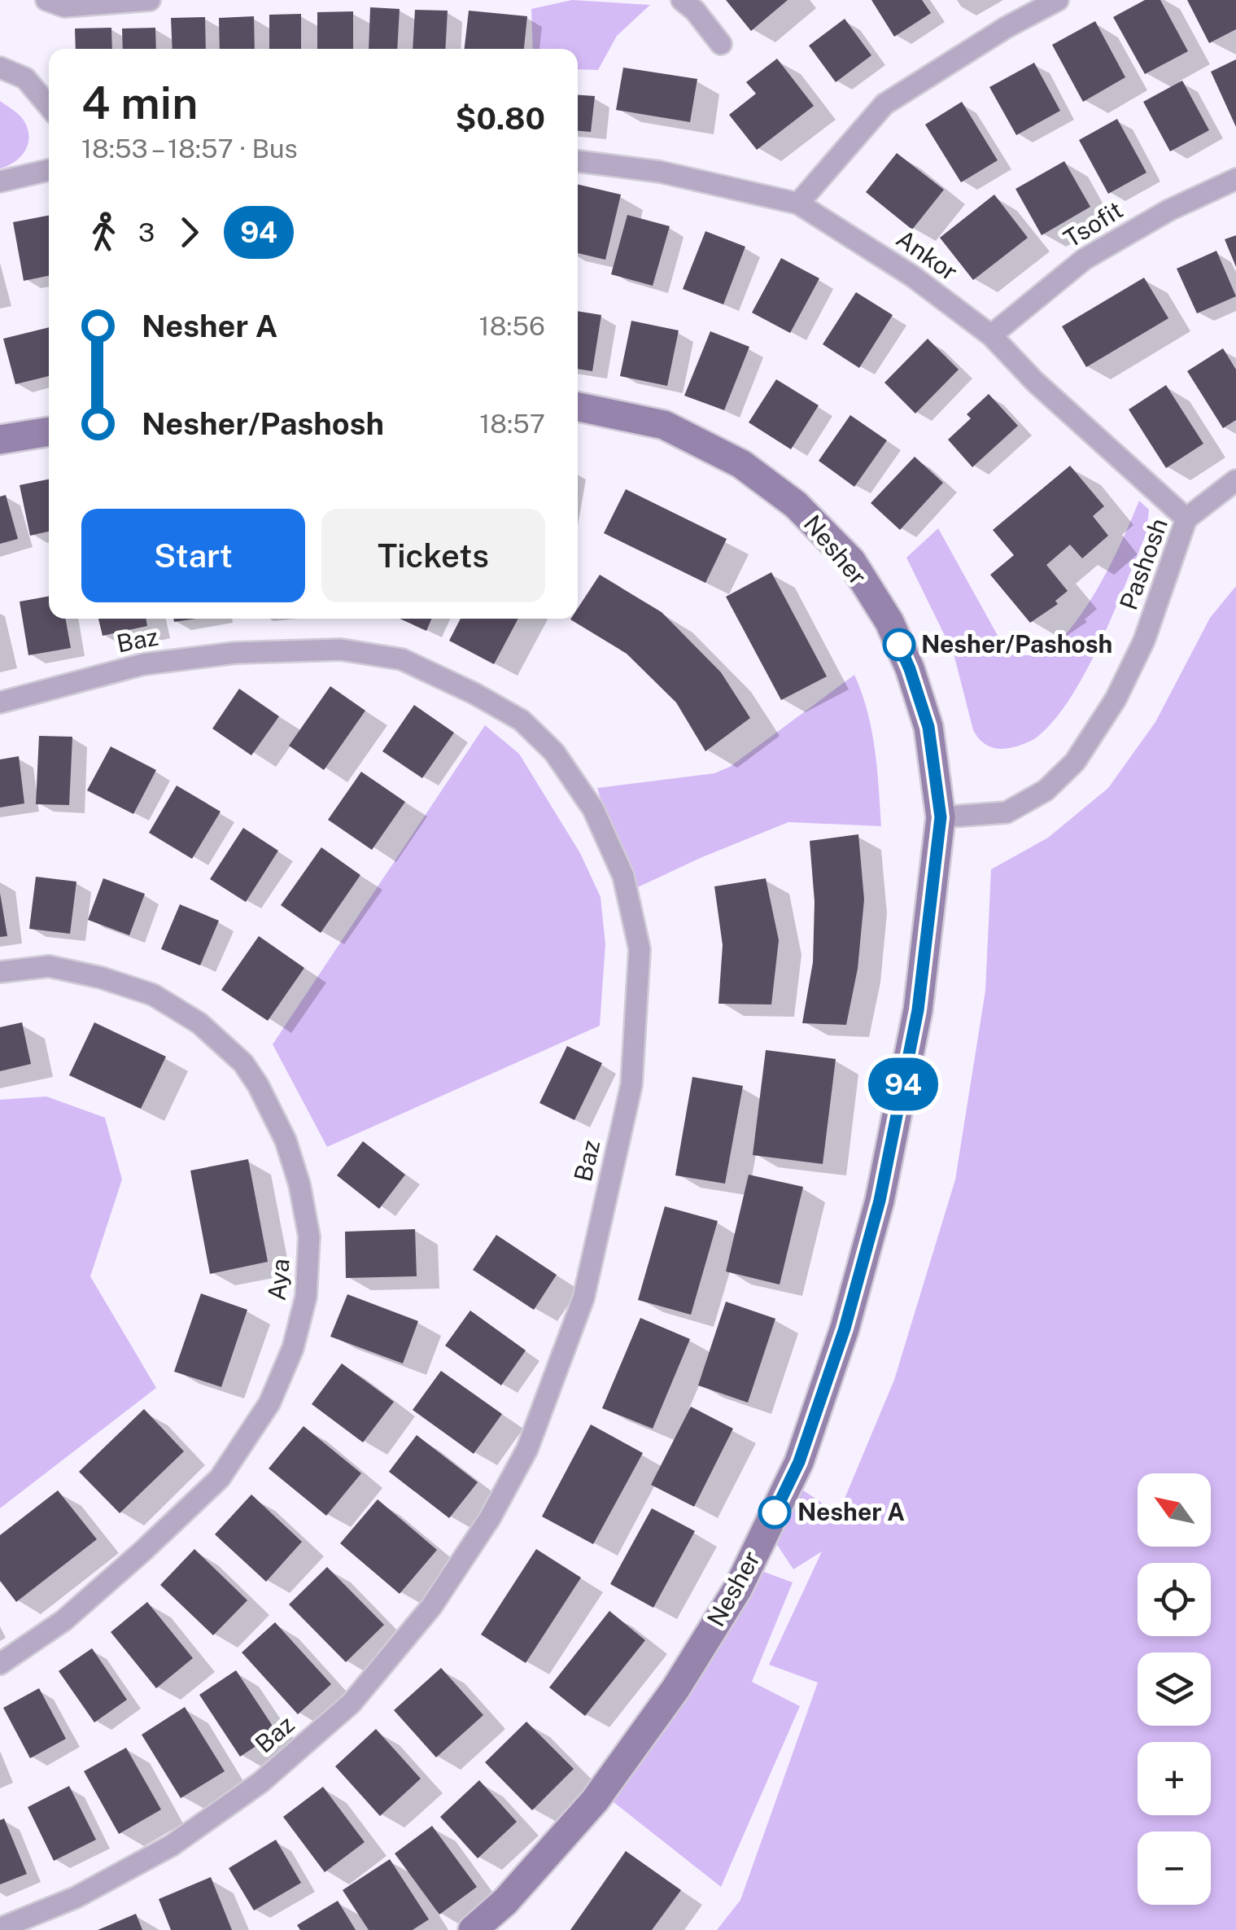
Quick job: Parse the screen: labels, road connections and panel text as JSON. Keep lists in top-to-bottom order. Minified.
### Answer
{"streets":{"street":["Tsofit","Ankor","Nesher","Pashosh","Baz","Aya"]},"crossings":[["Tsofit","Ankor"],["Ankor","Pashosh"],["Nesher","Pashosh"]],"places":["Nesher/Pashosh","Nesher A"],"lines":["bus line 94"],"north":"top left","page":{"on_map":"94","heading":["4 min","18:53 – 18:57 · Bus","$0.80"],"legs":["3","94"],"list":[{"name":"Nesher A","value":"18:56"},{"name":"Nesher/Pashosh","value":"18:57"}],"buttons":["Start","Tickets"],"map_buttons":["+","−"]}}
